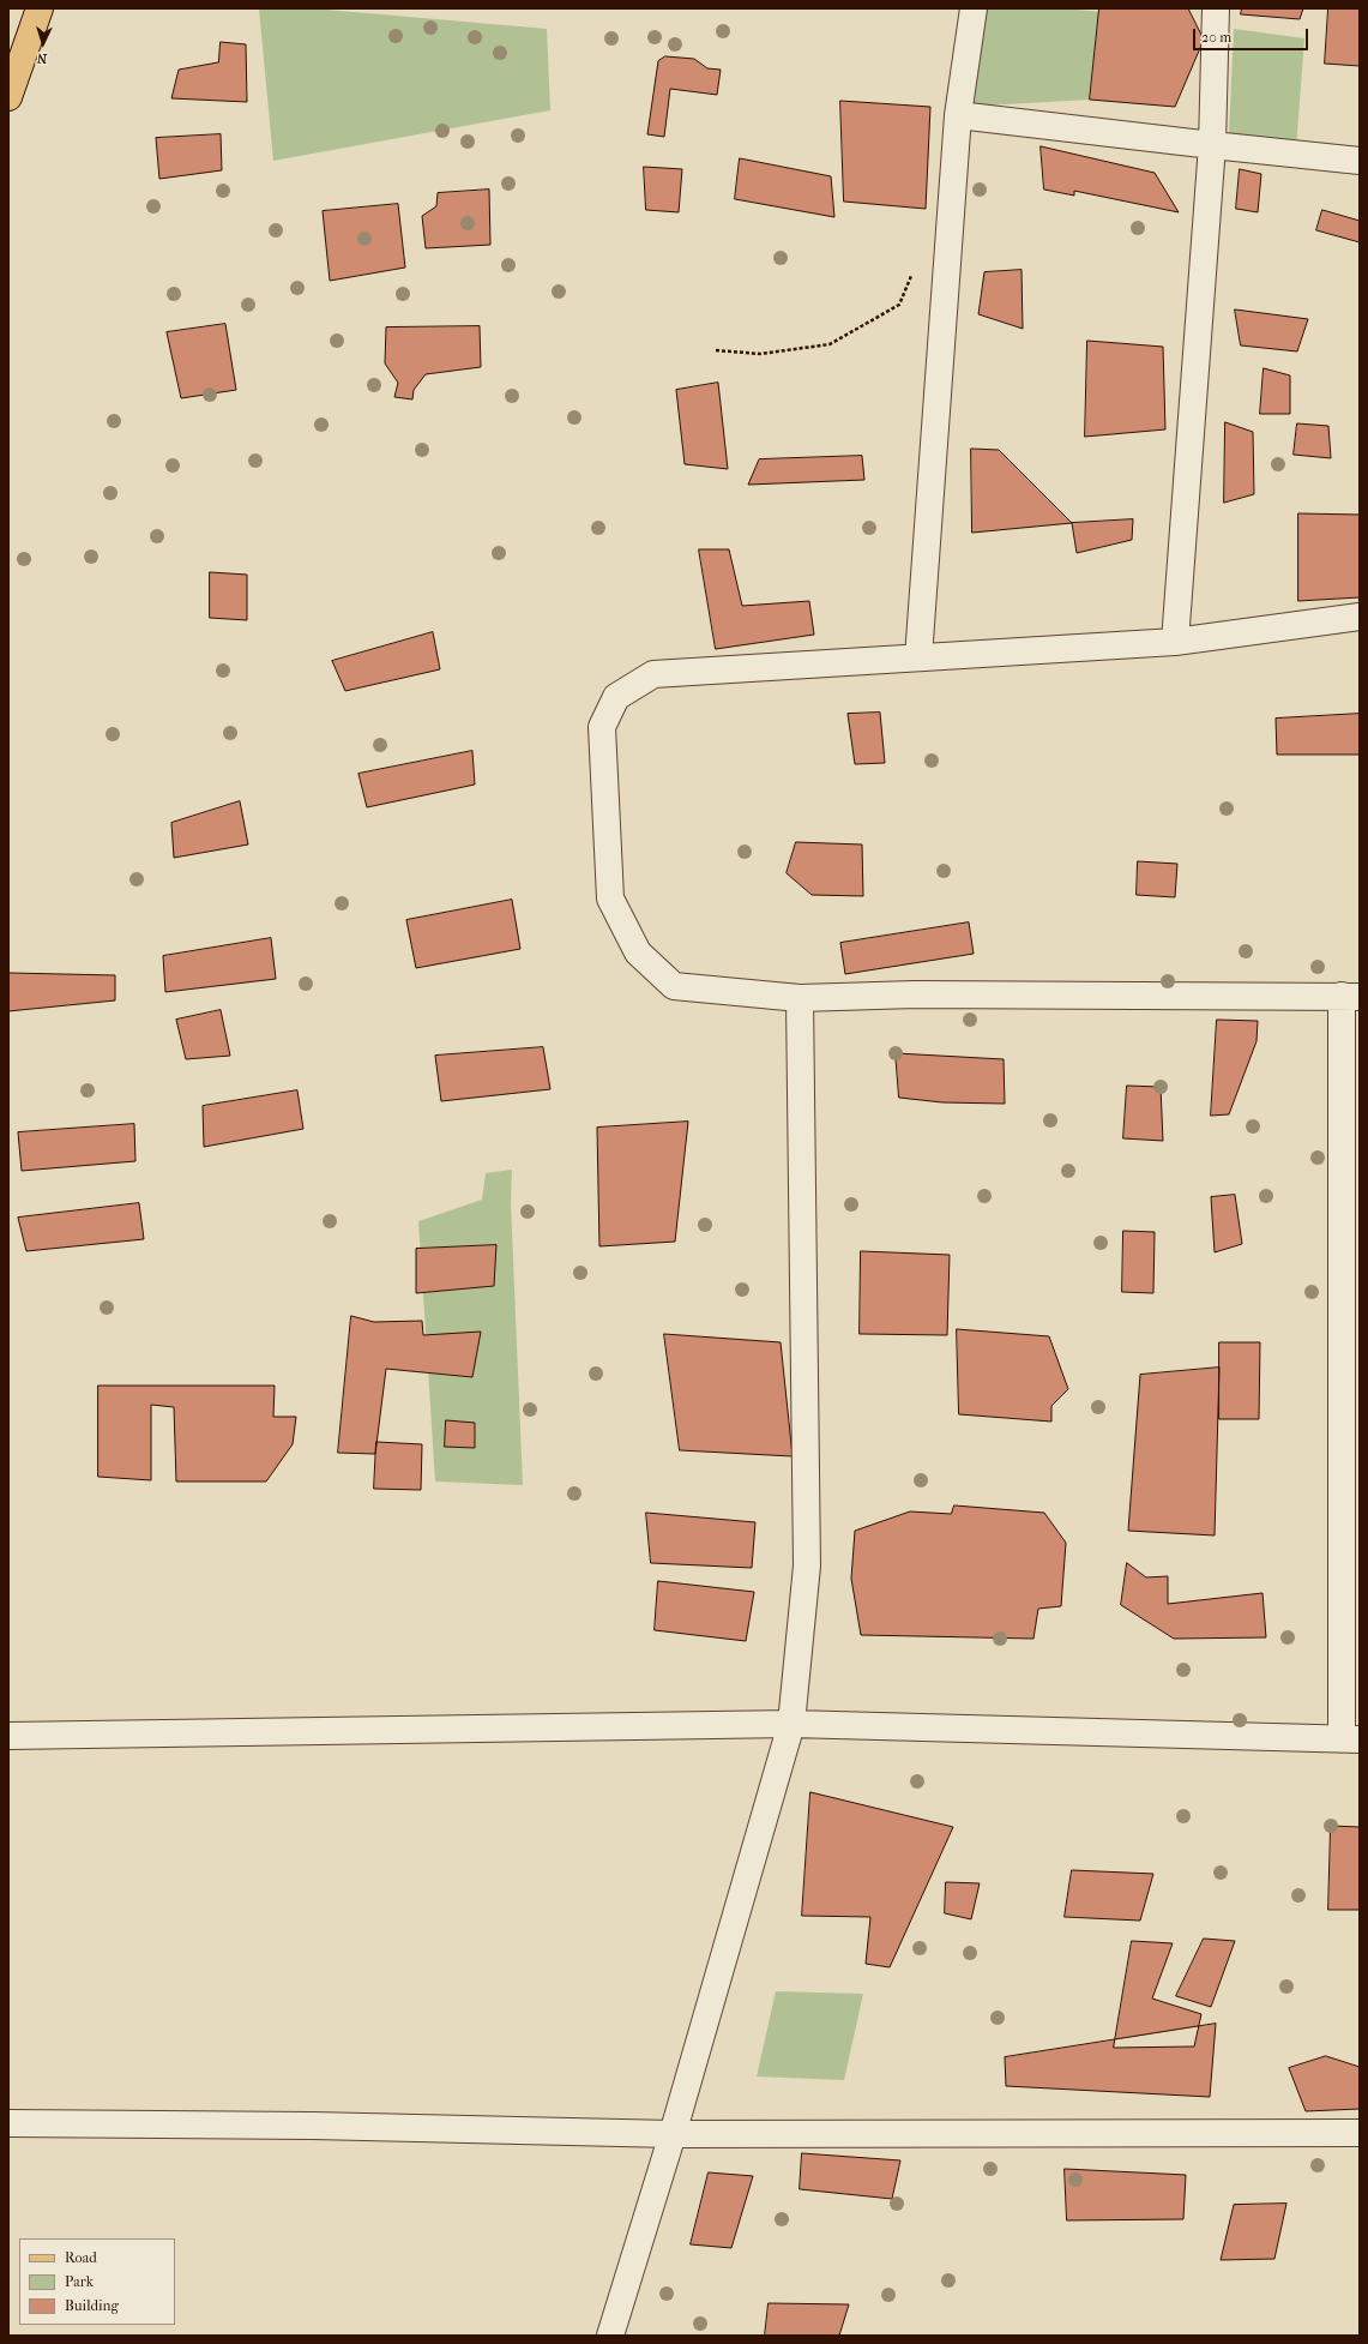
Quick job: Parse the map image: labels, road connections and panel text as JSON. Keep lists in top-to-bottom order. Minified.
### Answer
{"legend":["Road","Park","Building"],"scale_bar":"20 m","north":"bottom"}
